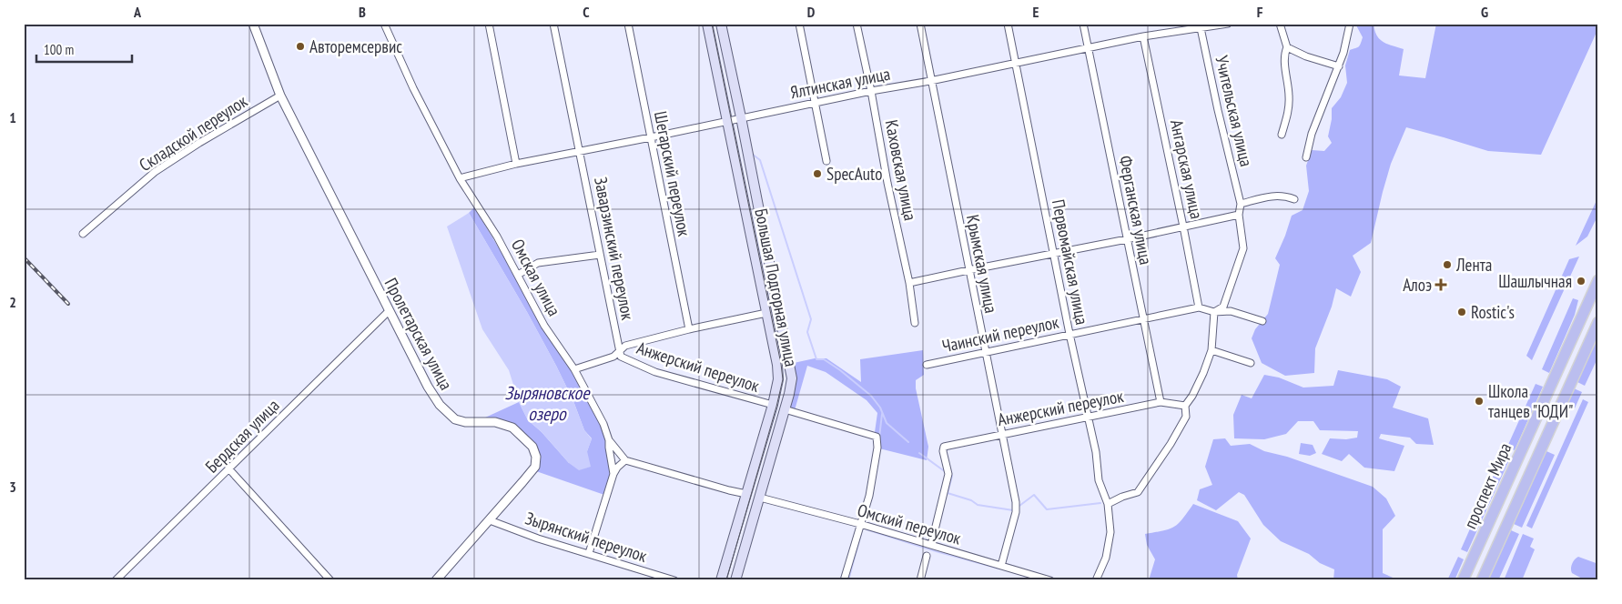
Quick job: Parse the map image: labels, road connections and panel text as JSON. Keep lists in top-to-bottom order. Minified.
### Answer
{"streets":{"main road":["Большая Подгорная улица","проспект Мира"],"street":["Ялтинская улица","Учительская улица","Складской переулок","Ангарская улица","Каховская улица","Шегарский переулок","Ферганская улица","Заварзинский переулок","Первомайская улица","Крымская улица","Омская улица","Пролетарская улица","Чаинский переулок","Анжерский переулок","Бердская улица","Омский переулок","Зырянский переулок"]},"crossings":[["Ялтинская улица","Учительская улица"],["Ялтинская улица","Ангарская улица"],["Ялтинская улица","Каховская улица"],["Ялтинская улица","Шегарский переулок"],["Ялтинская улица","Ферганская улица"],["Ялтинская улица","Заварзинский переулок"],["Ялтинская улица","Первомайская улица"],["Ялтинская улица","Крымская улица"],["Ялтинская улица","Омская улица"],["Ялтинская улица","Большая Подгорная улица"],["Учительская улица","Чаинский переулок"],["Складской переулок","Пролетарская улица"],["Ангарская улица","Чаинский переулок"],["Ферганская улица","Чаинский переулок"],["Ферганская улица","Анжерский переулок"],["Заварзинский переулок","Анжерский переулок"],["Первомайская улица","Чаинский переулок"],["Первомайская улица","Анжерский переулок"],["Крымская улица","Чаинский переулок"],["Крымская улица","Анжерский переулок"],["Крымская улица","Омский переулок"],["Омская улица","Зырянский переулок"],["Большая Подгорная улица","Анжерский переулок"],["Большая Подгорная улица","Омский переулок"],["Пролетарская улица","Бердская улица"],["Пролетарская улица","Зырянский переулок"],["Анжерский переулок","Омский переулок"]],"water":["Зыряновское озеро"],"places":{"other":["Авторемсервис","SpecAuto","Лента","Шашлычная","Rostic's","Школа танцев \"ЮДИ\""],"health":["Алоэ"]},"scale_bar":"100 m","grid":{"columns":["A","B","C","D","E","F","G"],"rows":["1","2","3"]}}
